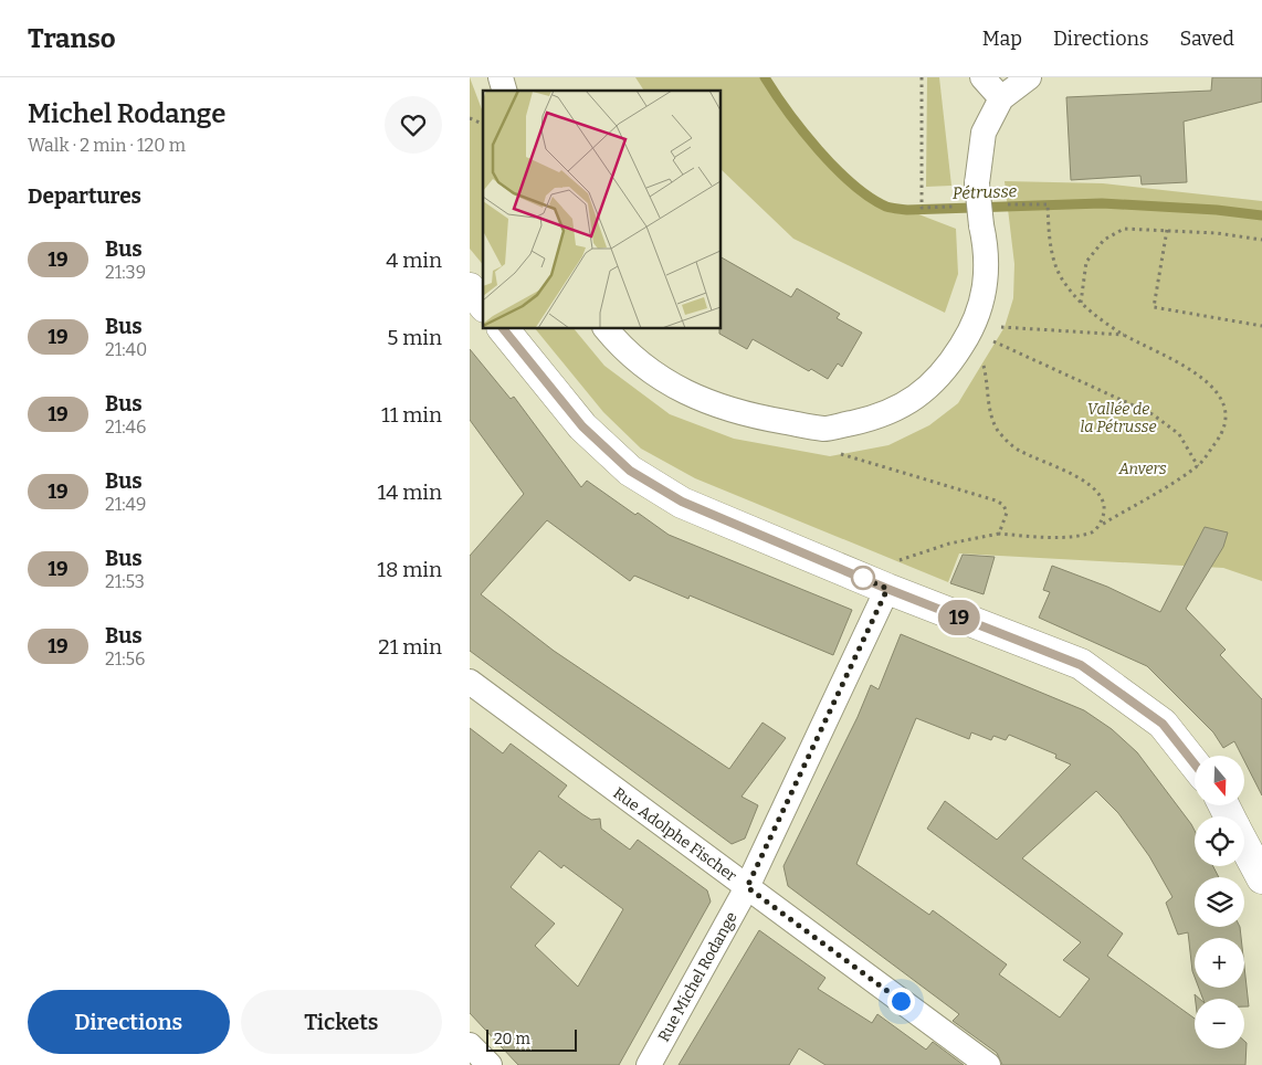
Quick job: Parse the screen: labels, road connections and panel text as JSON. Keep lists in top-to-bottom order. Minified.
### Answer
{"streets":{"street":["Rue Adolphe Fischer","Rue Michel Rodange"]},"crossings":[["Rue Adolphe Fischer","Rue Michel Rodange"]],"water":["Pétrusse"],"parks":["Vallée de la Pétrusse","Anvers"],"lines":["bus line 19"],"scale_bar":"20 m","north":"bottom","page":{"header":"Transo","nav":["Map","Directions","Saved"],"heading":[["Michel Rodange","Walk · 2 min · 120 m"],"Departures"],"on_map":"19","list":[{"mark":"19","name":"Bus","note":"21:39","value":"4 min"},{"mark":"19","name":"Bus","note":"21:40","value":"5 min"},{"mark":"19","name":"Bus","note":"21:46","value":"11 min"},{"mark":"19","name":"Bus","note":"21:49","value":"14 min"},{"mark":"19","name":"Bus","note":"21:53","value":"18 min"},{"mark":"19","name":"Bus","note":"21:56","value":"21 min"}],"map_buttons":["+","−"],"buttons":["Directions","Tickets"],"scale":"20 m"}}
